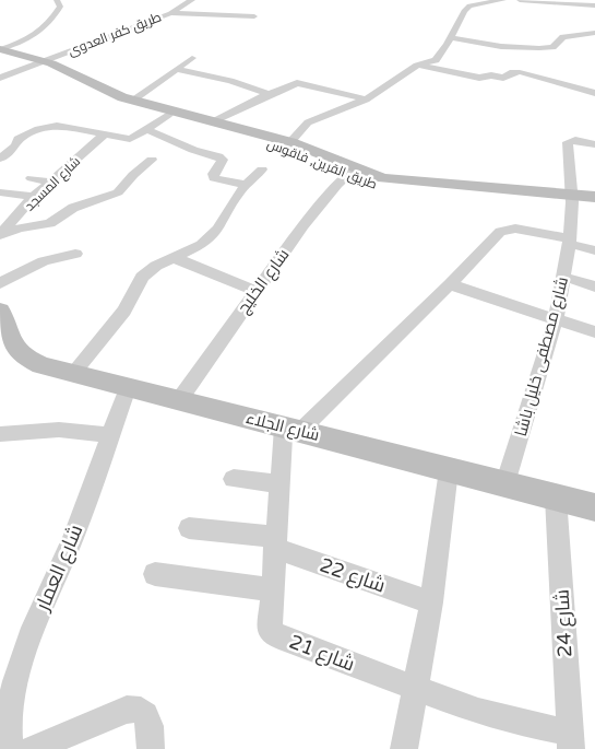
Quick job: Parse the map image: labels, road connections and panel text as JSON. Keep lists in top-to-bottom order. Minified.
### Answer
{"streets":{"main road":["طريق القرين, فاقوس","شارع الجلاء"],"street":["طريق كفر العدوى","شارع المسجد","شارع الخليج","شارع مصطفى خليل باشا","شارع العمار","شارع 22","شارع 24","شارع 21"]},"crossings":[["طريق كفر العدوى","طريق القرين, فاقوس"],["طريق القرين, فاقوس","شارع الخليج"],["طريق القرين, فاقوس","شارع مصطفى خليل باشا"],["شارع الخليج","شارع الجلاء"],["شارع مصطفى خليل باشا","شارع الجلاء"],["شارع الجلاء","شارع العمار"],["شارع الجلاء","شارع 24"],["شارع الجلاء","شارع 21"],["شارع 22","شارع 21"],["شارع 24","شارع 21"]]}
